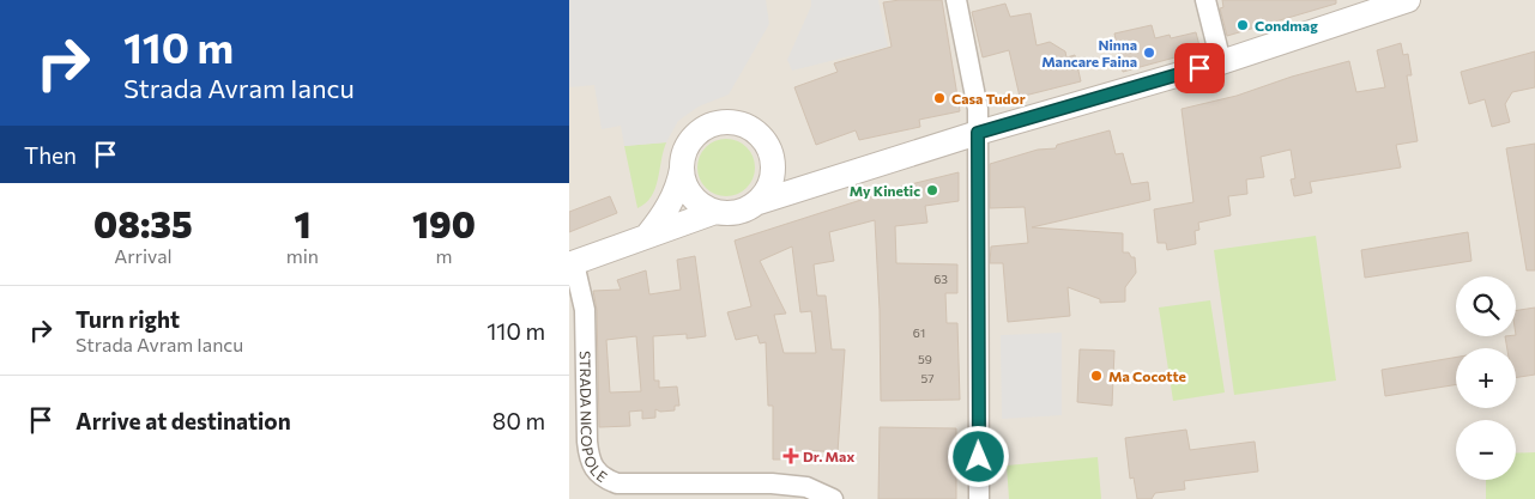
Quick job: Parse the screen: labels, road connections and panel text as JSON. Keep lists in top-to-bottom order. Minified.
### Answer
{"streets":{"street":["STRADA NICOPOLE"]},"places":{"other":["Condmag","Ninna Mancare Faina","Casa Tudor","My Kinetic","Ma Cocotte"],"health":["Dr. Max"]},"house_numbers":["63","61","59","57"],"page":{"turn":["110 m","Strada Avram Iancu"],"then":"Then","eta":["08:35","Arrival","1","min","190","m"],"map_buttons":["+","−"],"list":[{"name":"Turn right","note":"Strada Avram Iancu","value":"110 m"},{"name":"Arrive at destination","value":"80 m"}]}}
